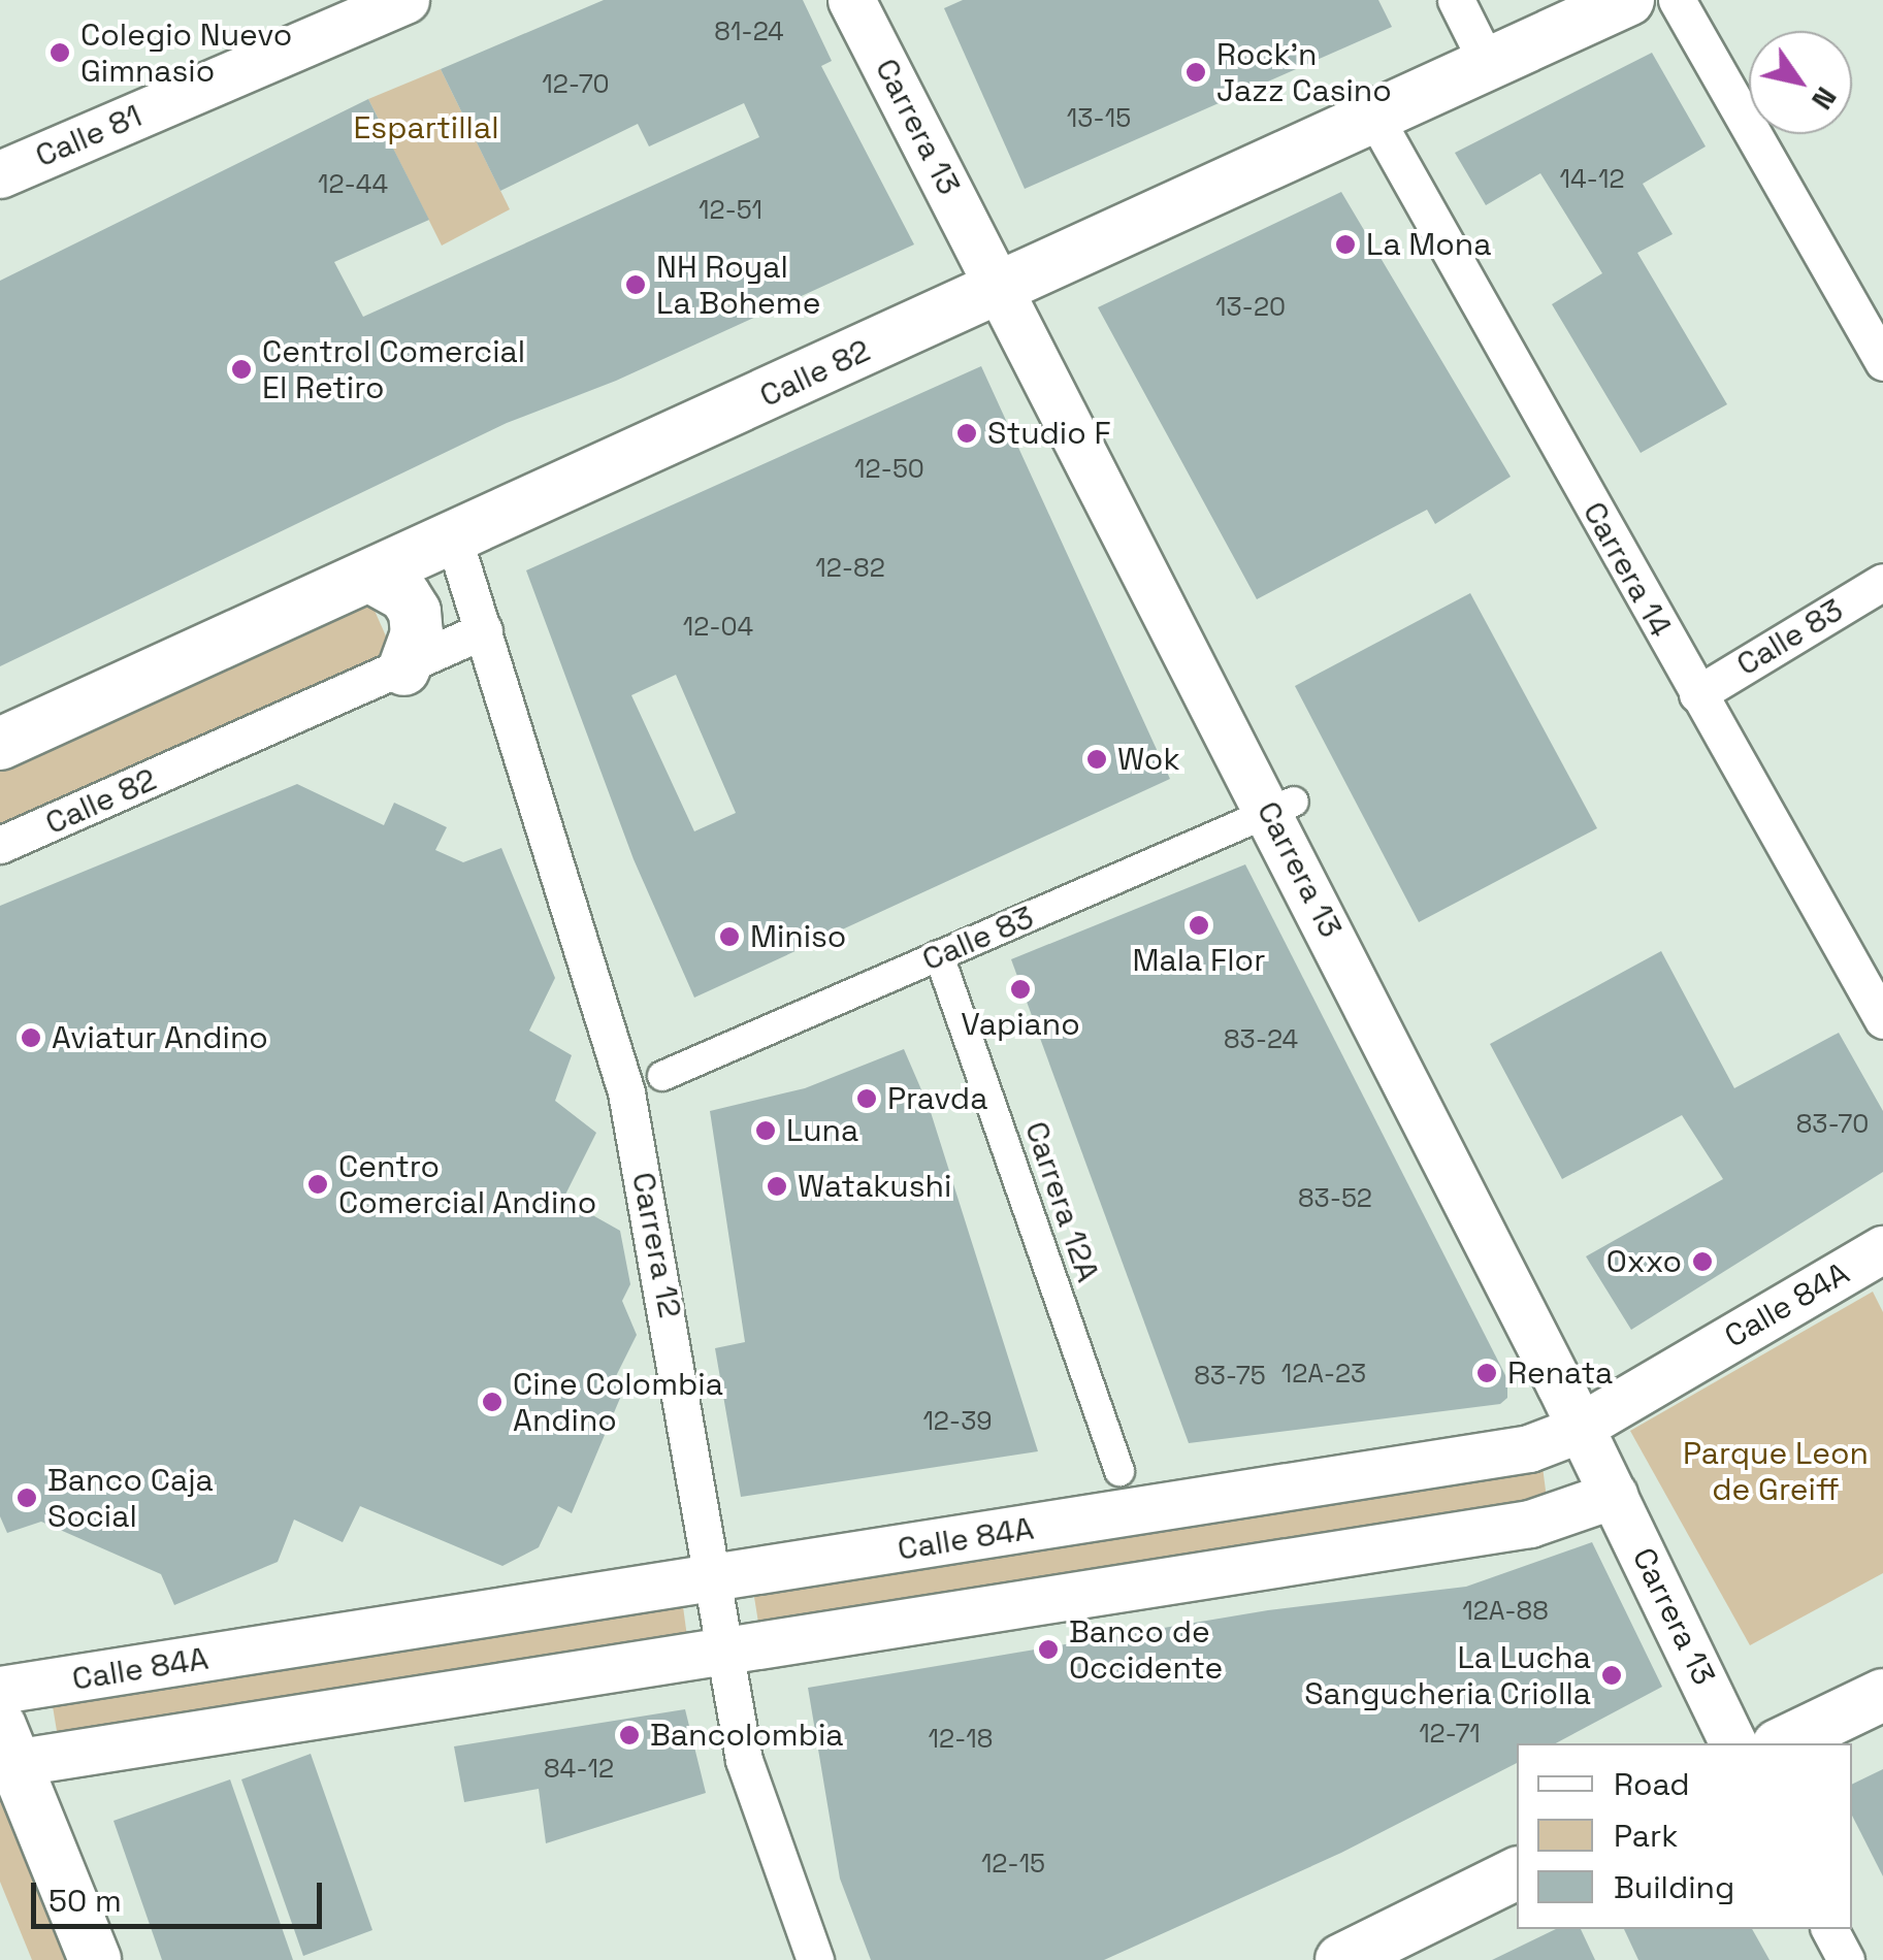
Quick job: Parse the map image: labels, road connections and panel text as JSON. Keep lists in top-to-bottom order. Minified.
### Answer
{"streets":{"main road":["Calle 82"],"street":["Carrera 13","Calle 81","Carrera 14","Calle 83","Carrera 12A","Carrera 12","Calle 84A"]},"crossings":[["Carrera 13","Calle 82"],["Carrera 13","Calle 83"],["Carrera 13","Calle 84A"],["Calle 82","Carrera 14"],["Calle 82","Carrera 12"],["Carrera 14","Calle 83"],["Calle 83","Carrera 12A"],["Carrera 12","Calle 84A"]],"parks":["Espartillal","Parque Leon de Greiff"],"places":["Colegio Nuevo Gimnasio","Rock'n Jazz Casino","La Mona","NH Royal La Boheme","Centrol Comercial El Retiro","Studio F","Wok","Mala Flor","Miniso","Vapiano","Aviatur Andino","Pravda","Luna","Centro Comercial Andino","Watakushi","Oxxo","Renata","Cine Colombia Andino","Banco Caja Social","Banco de Occidente","La Lucha Sangucheria Criolla","Bancolombia"],"house_numbers":["81-24","12-70","13-15","14-12","12-44","12-51","13-20","12-50","12-82","12-04","83-24","83-70","83-52","12A-23","83-75","12-39","12A-88","12-71","12-18","84-12","12-15"],"legend":["Road","Park","Building"],"scale_bar":"50 m","north":"bottom right"}
